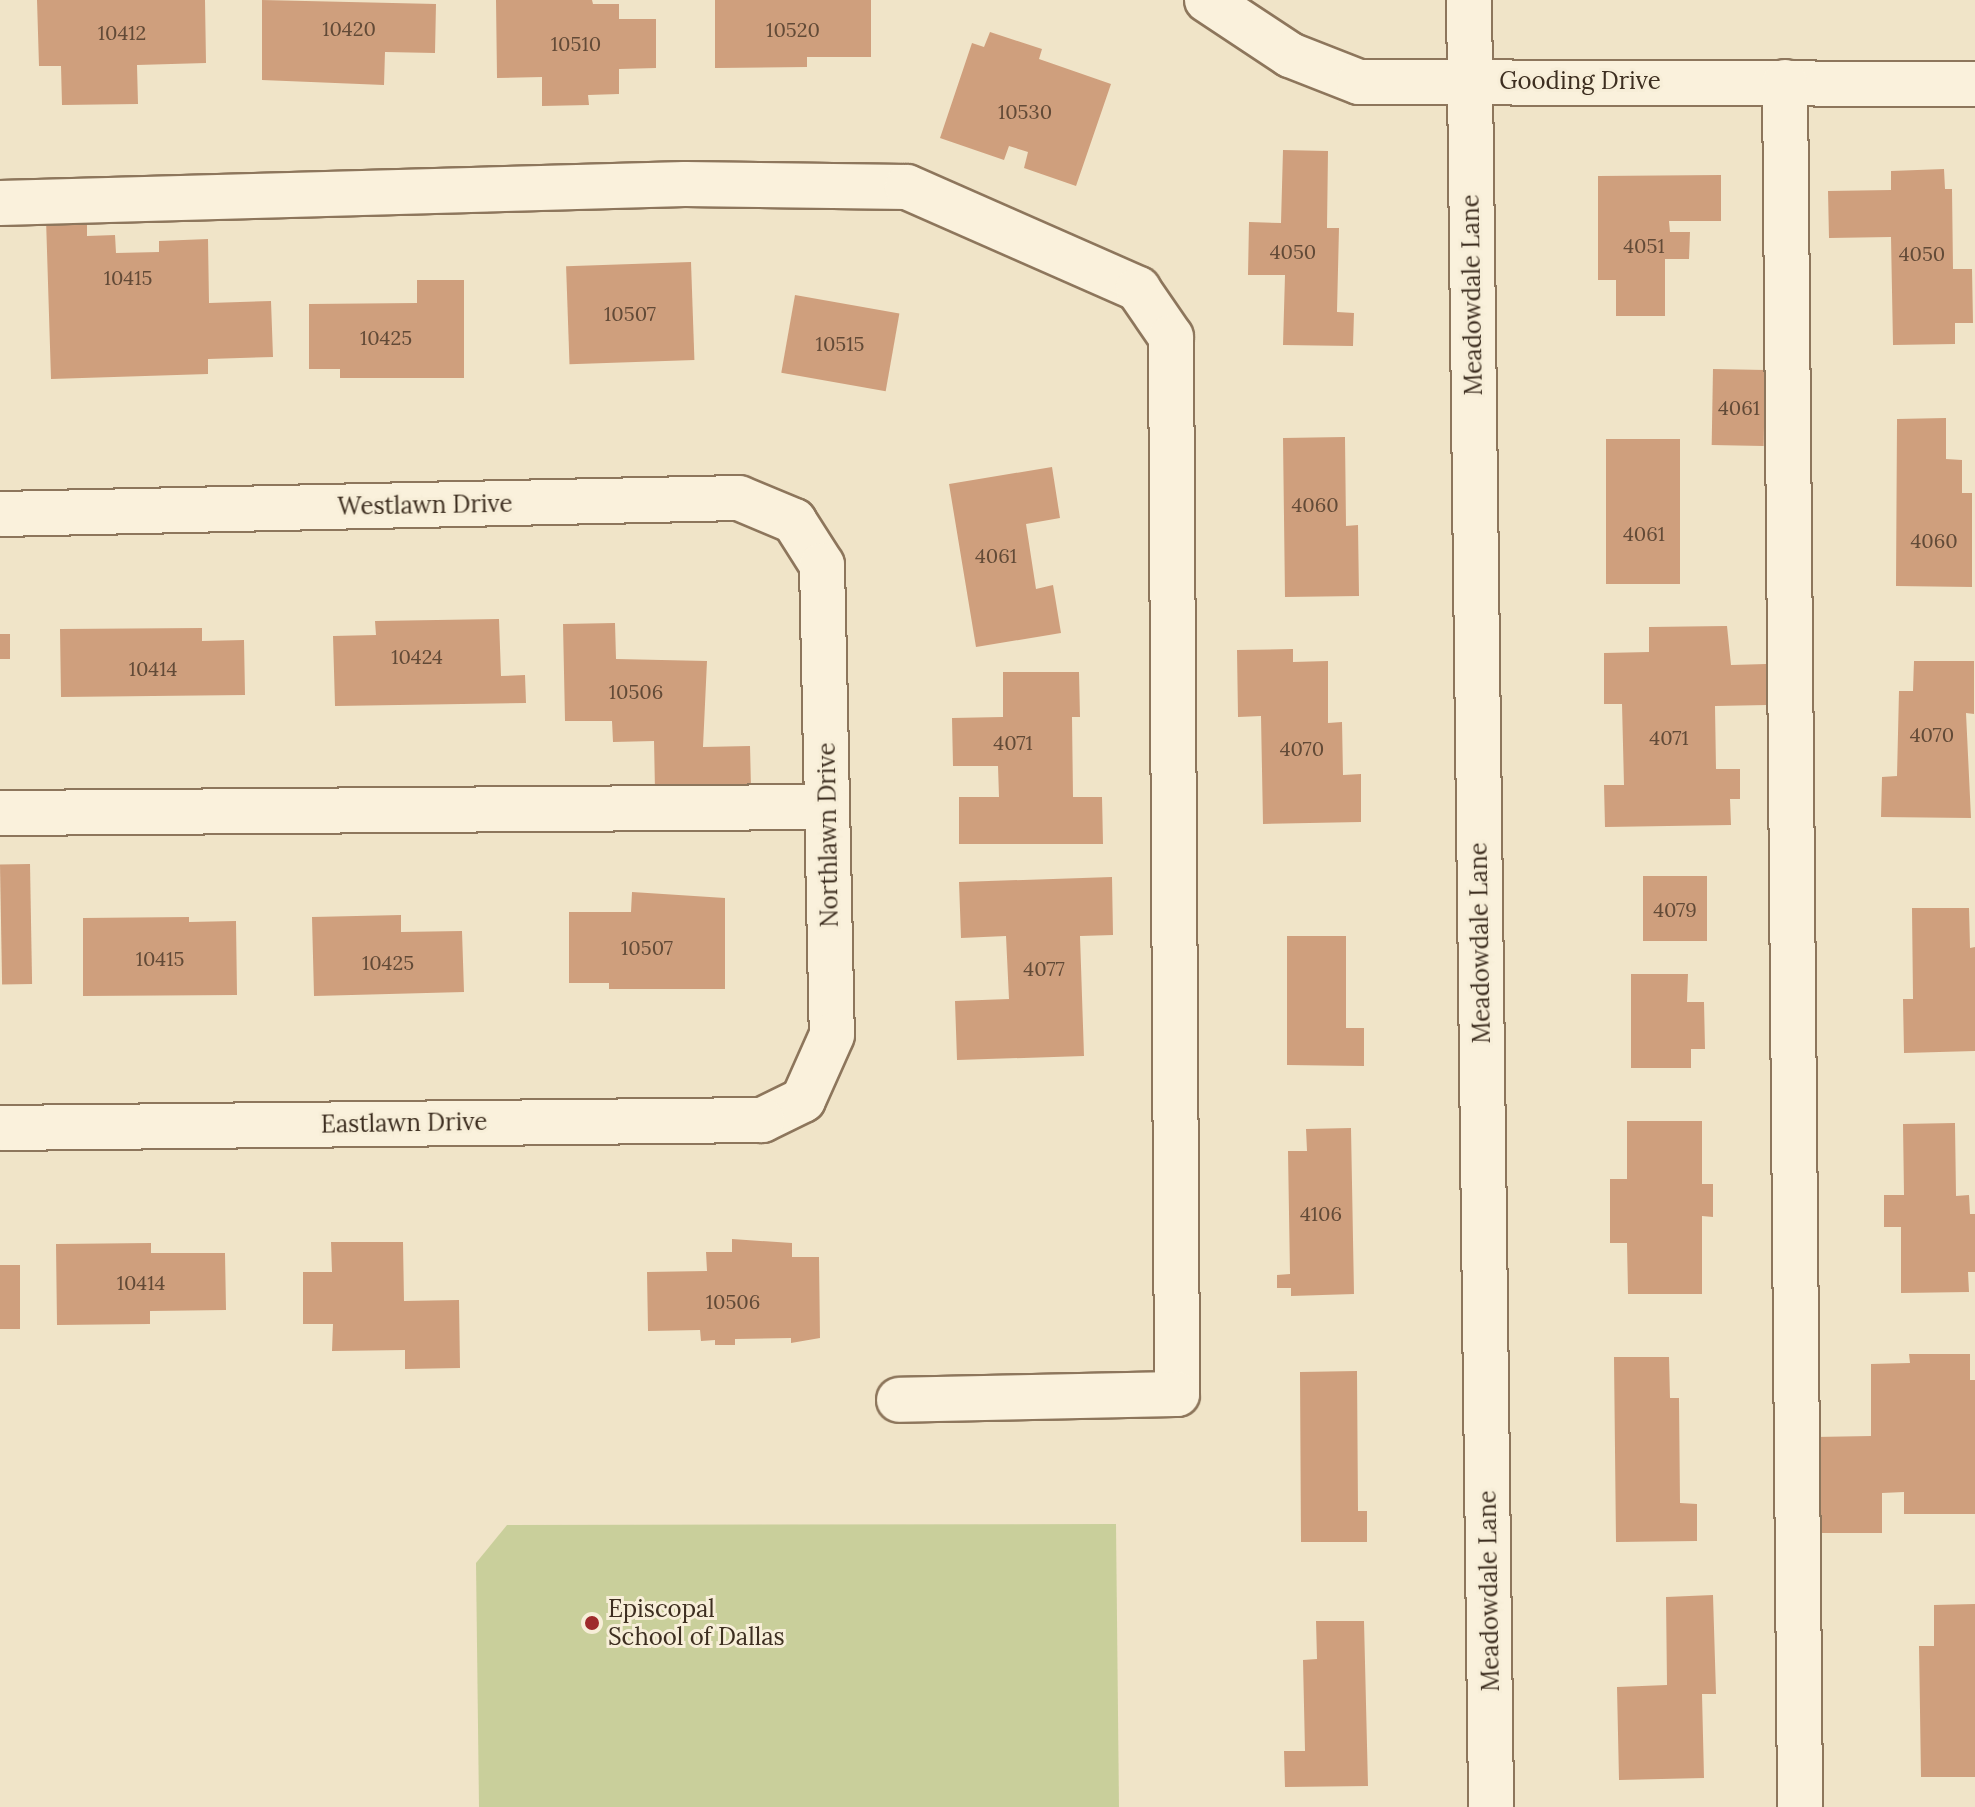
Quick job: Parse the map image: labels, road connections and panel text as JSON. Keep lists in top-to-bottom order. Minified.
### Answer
{"streets":{"street":["Gooding Drive","Meadowdale Lane","Westlawn Drive","Northlawn Drive","Eastlawn Drive"]},"crossings":[["Gooding Drive","Meadowdale Lane"],["Westlawn Drive","Northlawn Drive"],["Northlawn Drive","Eastlawn Drive"]],"places":["Episcopal School of Dallas"],"house_numbers":["10420","10520","10412","10510","10530","4051","4050","4050","10415","10507","10425","10515","4061","4060","4061","4060","4061","10424","10414","10506","4070","4071","4071","4070","4079","10507","10415","10425","4077","4106","10414","10506"]}
